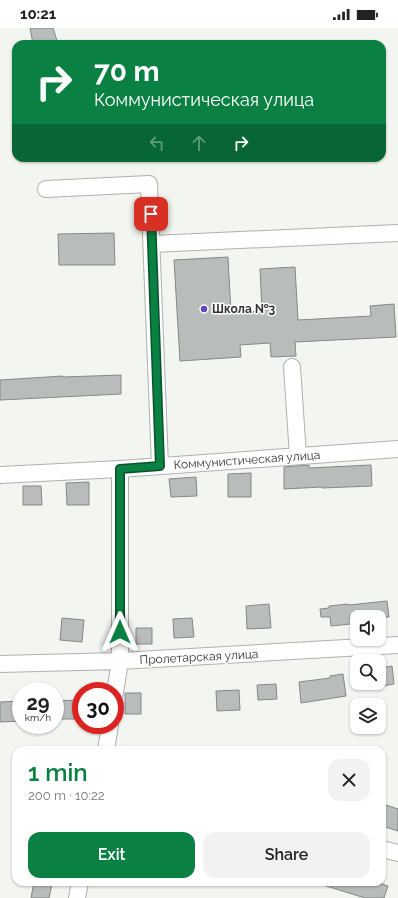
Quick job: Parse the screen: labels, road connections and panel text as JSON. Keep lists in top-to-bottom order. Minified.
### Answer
{"streets":{"street":["Коммунистическая улица","Пролетарская улица"]},"places":["Школа №3"],"page":{"status":"10:21","turn":["70 m","Коммунистическая улица"],"speed":"29 km/h","limit":"30","heading":["1 min","200 m · 10:22"],"buttons":["Exit","Share"]}}
